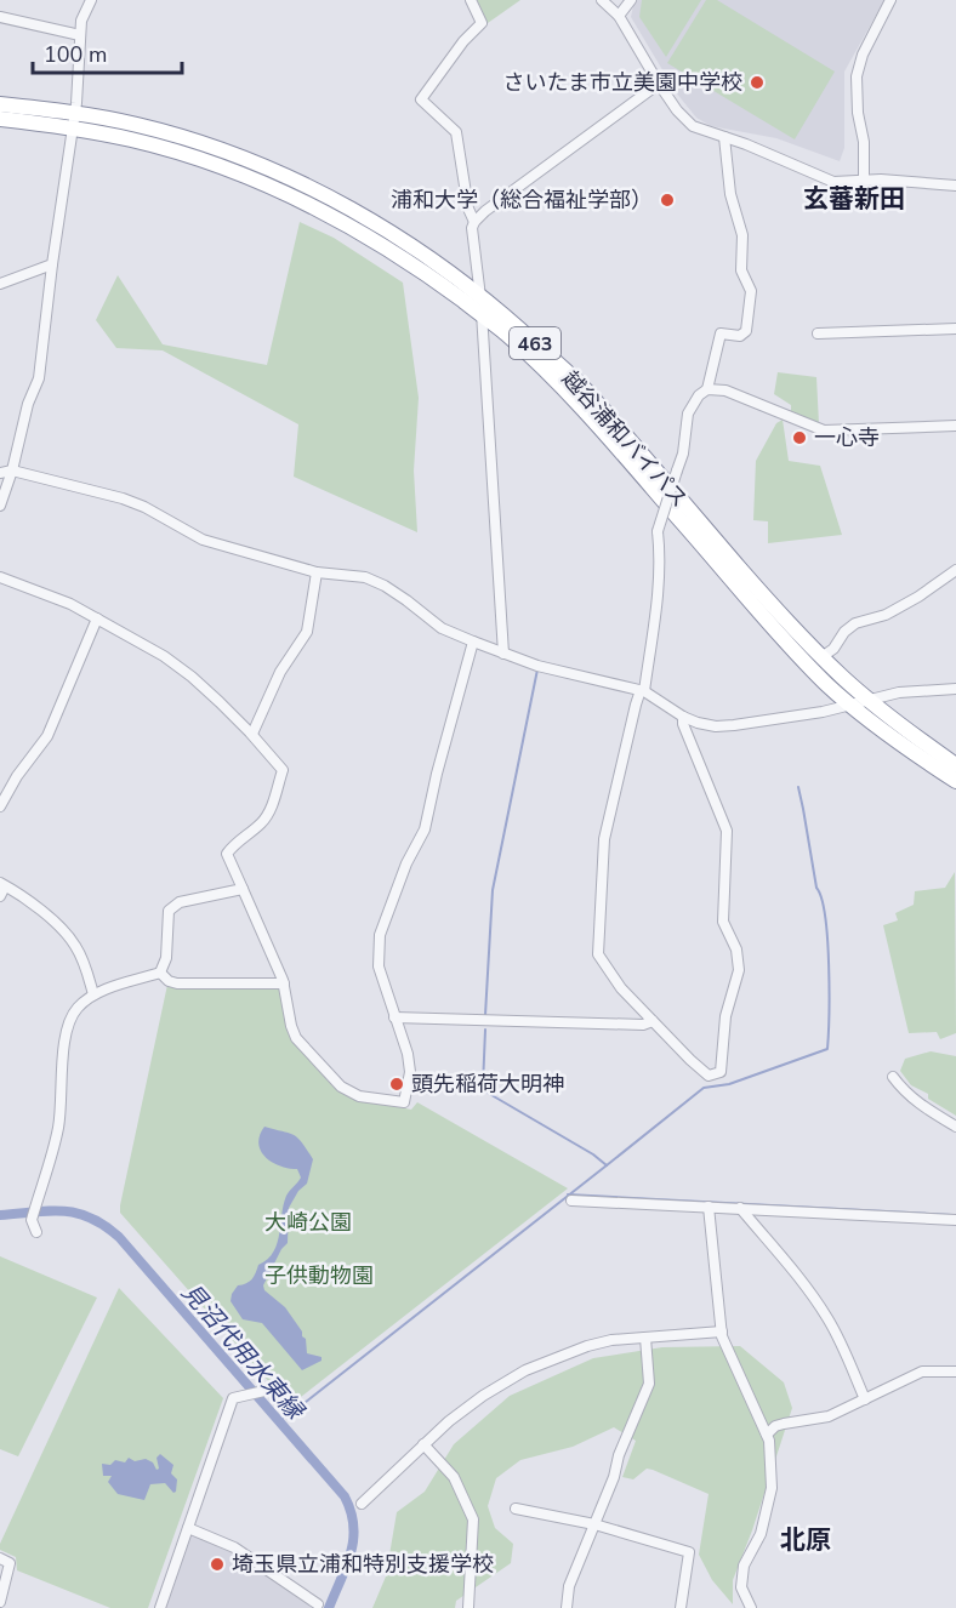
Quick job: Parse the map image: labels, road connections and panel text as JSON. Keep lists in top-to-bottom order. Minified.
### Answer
{"streets":{"highway":["463","越谷浦和バイパス"]},"districts":["玄蕃新田","北原"],"water":["見沼代用水東縁"],"parks":["大崎公園","子供動物園"],"places":["さいたま市立美園中学校","浦和大学（総合福祉学部）","一心寺","頭先稲荷大明神","埼玉県立浦和特別支援学校"],"scale_bar":"100 m"}
